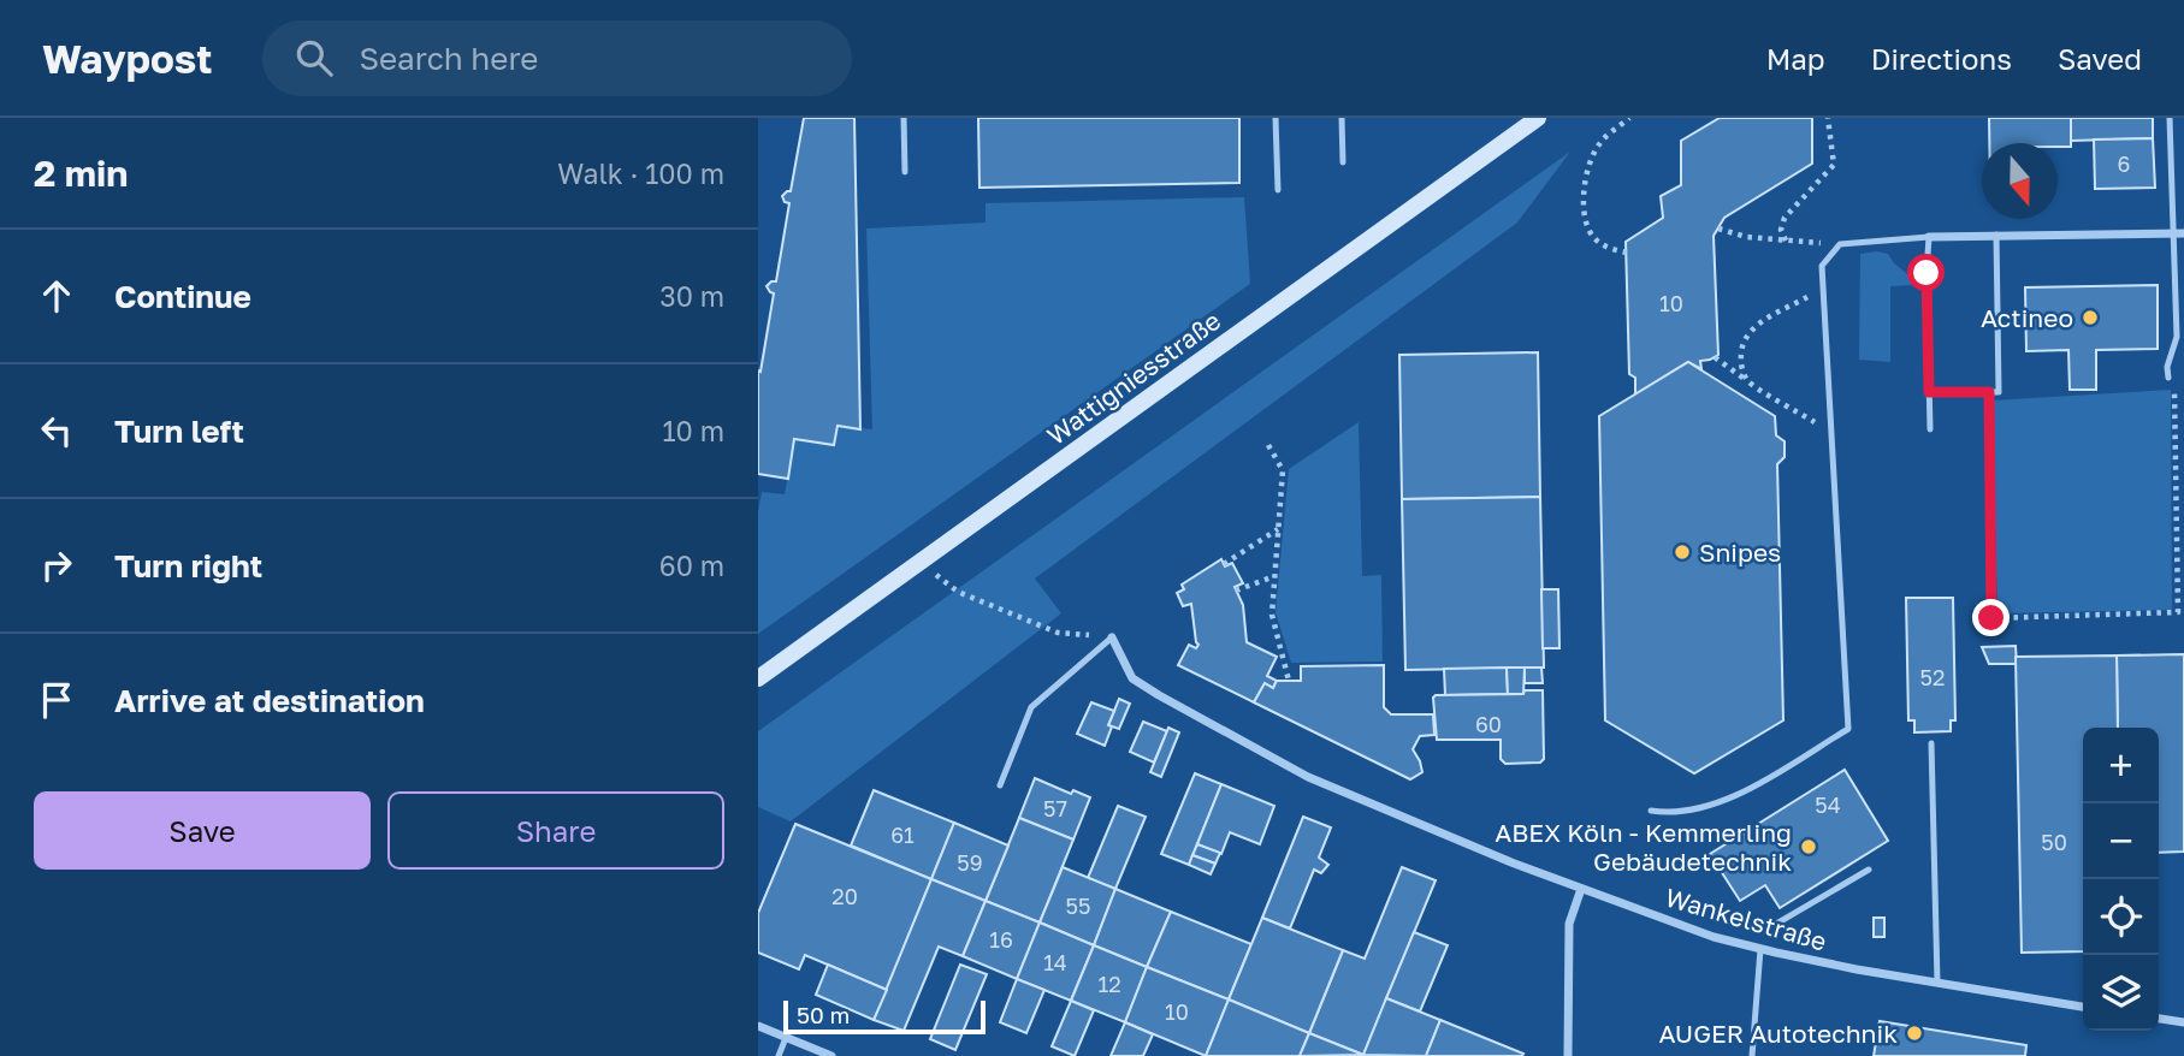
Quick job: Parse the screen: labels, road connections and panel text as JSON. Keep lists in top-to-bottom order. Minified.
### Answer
{"streets":{"main road":["Wattigniesstraße"],"street":["Wankelstraße"]},"places":["Actineo","Snipes","ABEX Köln - Kemmerling Gebäudetechnik","AUGER Autotechnik"],"house_numbers":["6","10","52","60","54","57","61","50","59","20","55","16","14","12","10"],"scale_bar":"50 m","north":"bottom","page":{"header":"Waypost","search":"Search here","nav":["Map","Directions","Saved"],"heading":["2 min","Walk · 100 m"],"list":[["Continue","30 m"],["Turn left","10 m"],["Turn right","60 m"],"Arrive at destination"],"map_buttons":["+","−"],"buttons":["Save","Share"],"scale":"50 m"}}
